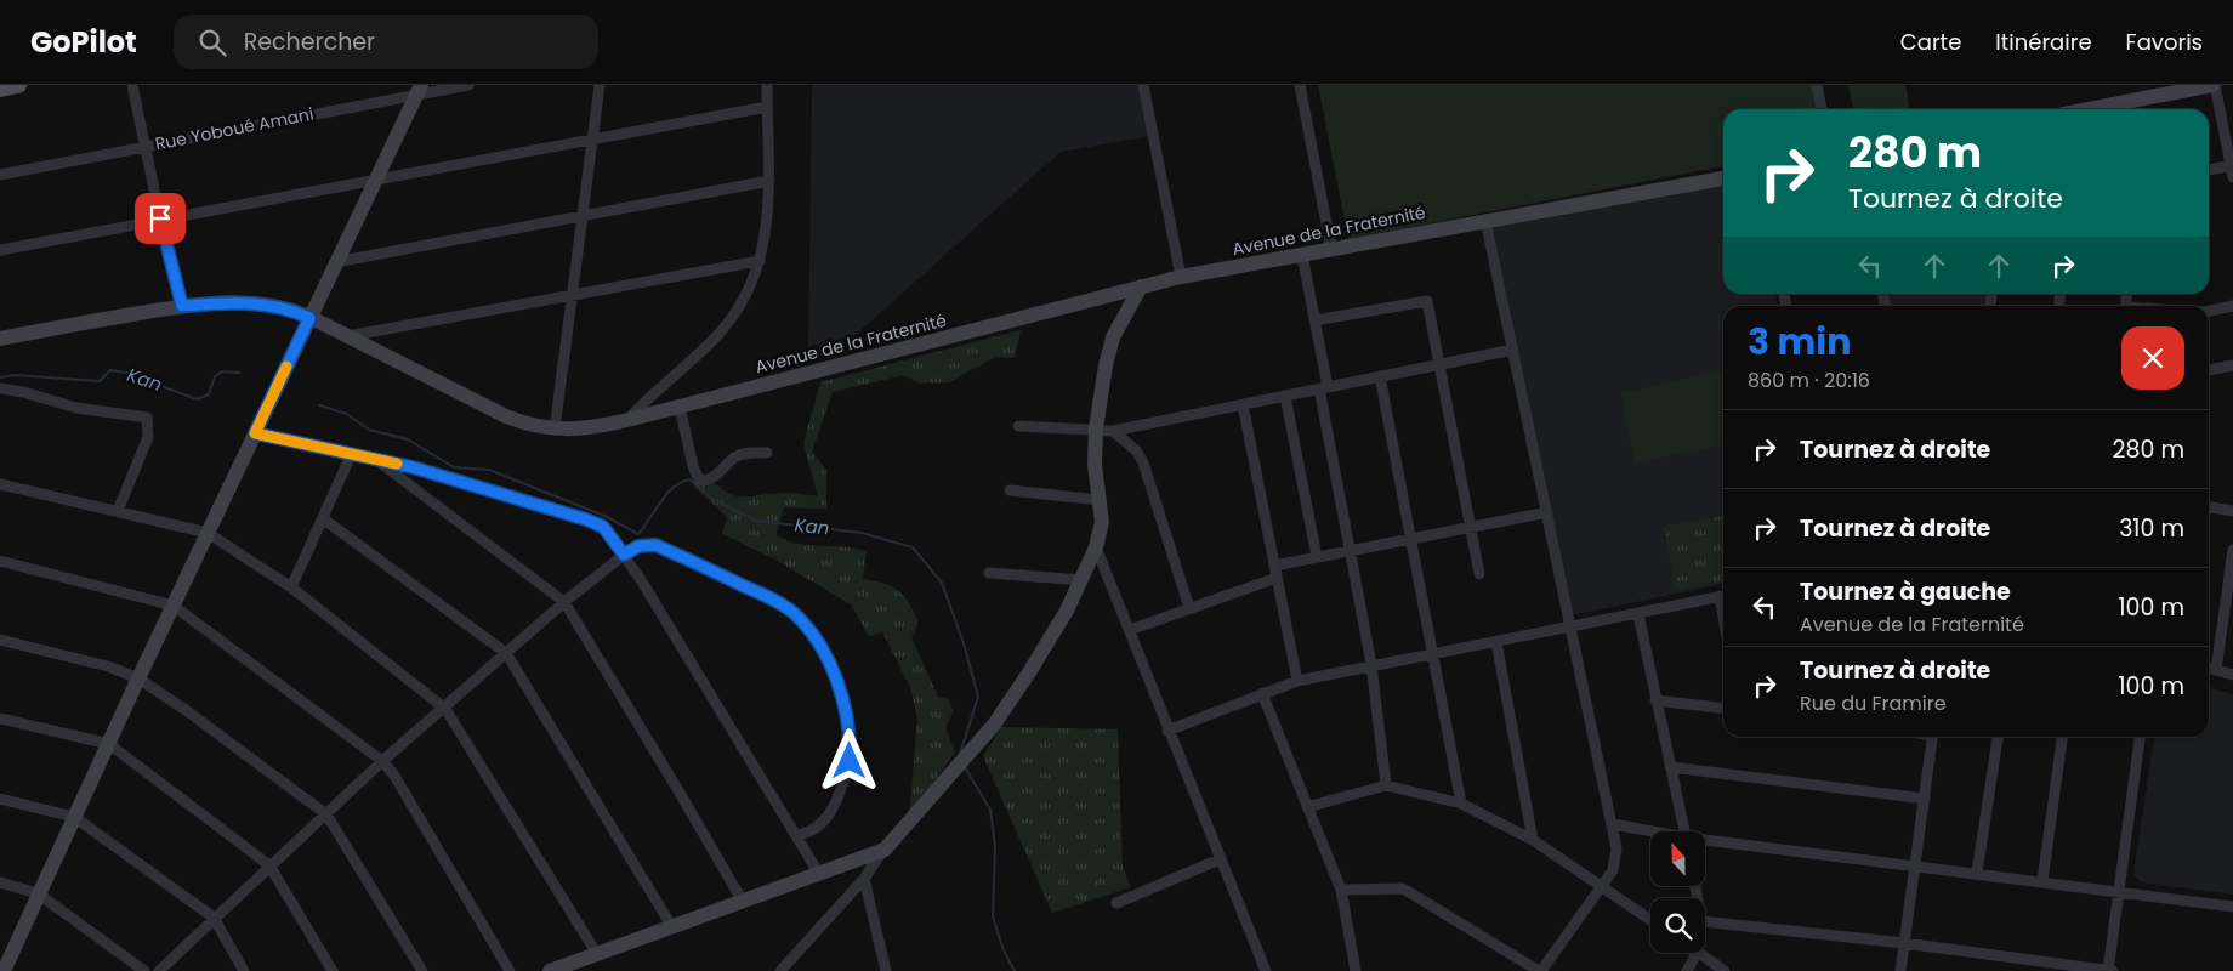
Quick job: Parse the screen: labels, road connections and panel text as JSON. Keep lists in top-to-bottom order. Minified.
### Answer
{"streets":{"street":["Rue Yoboué Amani","Avenue de la Fraternité"]},"water":["Kan"],"north":"top","page":{"header":"GoPilot","search":"Rechercher","nav":["Carte","Itinéraire","Favoris"],"turn":["280 m","Tournez à droite"],"heading":["3 min","860 m · 20:16"],"list":[{"name":"Tournez à droite","value":"280 m"},{"name":"Tournez à droite","value":"310 m"},{"name":"Tournez à gauche","note":"Avenue de la Fraternité","value":"100 m"},{"name":"Tournez à droite","note":"Rue du Framire","value":"100 m"}]}}
